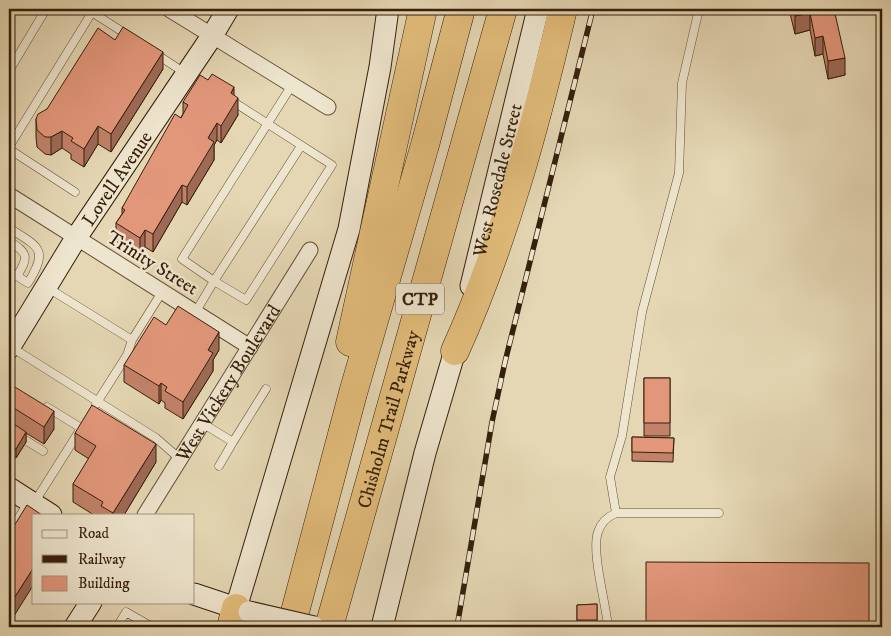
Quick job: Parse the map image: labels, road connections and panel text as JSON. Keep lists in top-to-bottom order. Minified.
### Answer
{"streets":{"highway":["CTP","Chisholm Trail Parkway"],"main road":["Lovell Avenue","West Rosedale Street"],"street":["Trinity Street","West Vickery Boulevard"]},"crossings":[["Lovell Avenue","Trinity Street"],["Trinity Street","West Vickery Boulevard"]],"legend":["Road","Railway","Building"]}
